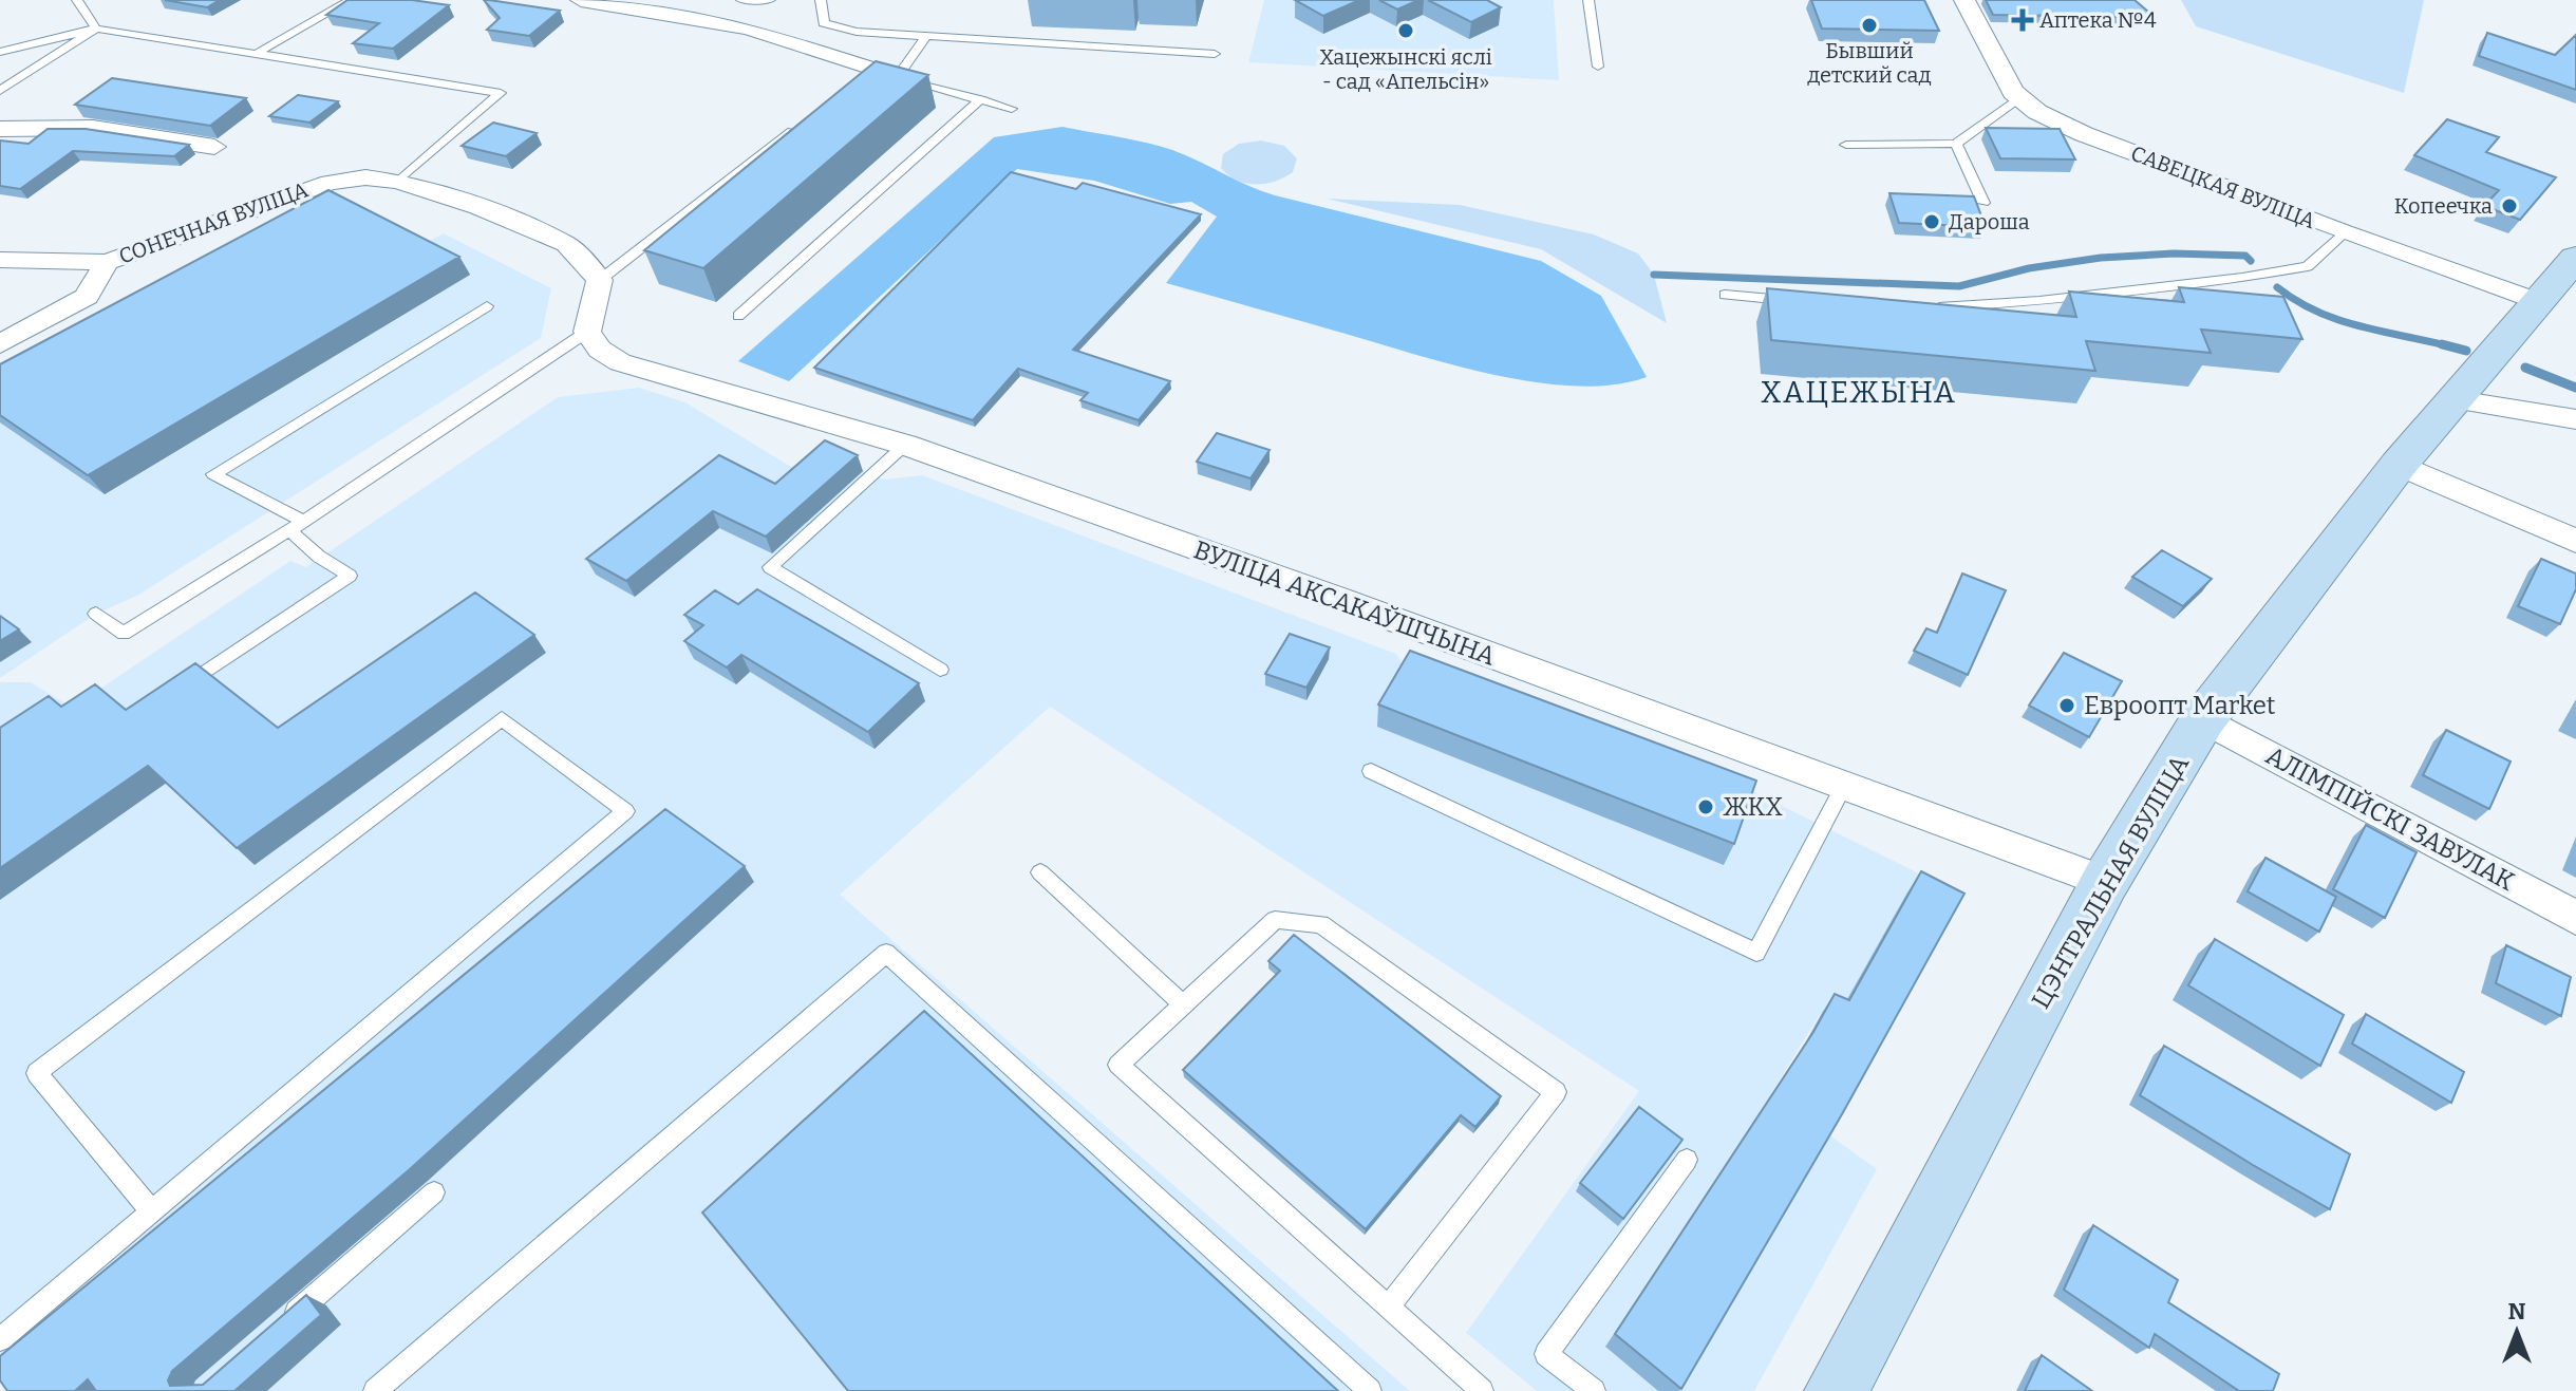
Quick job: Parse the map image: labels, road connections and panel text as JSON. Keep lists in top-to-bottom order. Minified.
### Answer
{"streets":{"street":["САВЕЦКАЯ ВУЛІЦА","СОНЕЧНАЯ ВУЛІЦА","ВУЛІЦА АКСАКАЎШЧЫНА","АЛІМПІЙСКІ ЗАВУЛАК","ЦЭНТРАЛЬНАЯ ВУЛІЦА"]},"crossings":[["САВЕЦКАЯ ВУЛІЦА","ЦЭНТРАЛЬНАЯ ВУЛІЦА"],["ВУЛІЦА АКСАКАЎШЧЫНА","ЦЭНТРАЛЬНАЯ ВУЛІЦА"],["АЛІМПІЙСКІ ЗАВУЛАК","ЦЭНТРАЛЬНАЯ ВУЛІЦА"]],"districts":["ХАЦЕЖЫНА"],"places":{"health":["Аптека №4"],"other":["Бывший детский сад","Хацежынскі яслі - сад «Апельсін»","Копеечка","Дароша","Евроопт Market","ЖКХ"]},"north":"top"}
